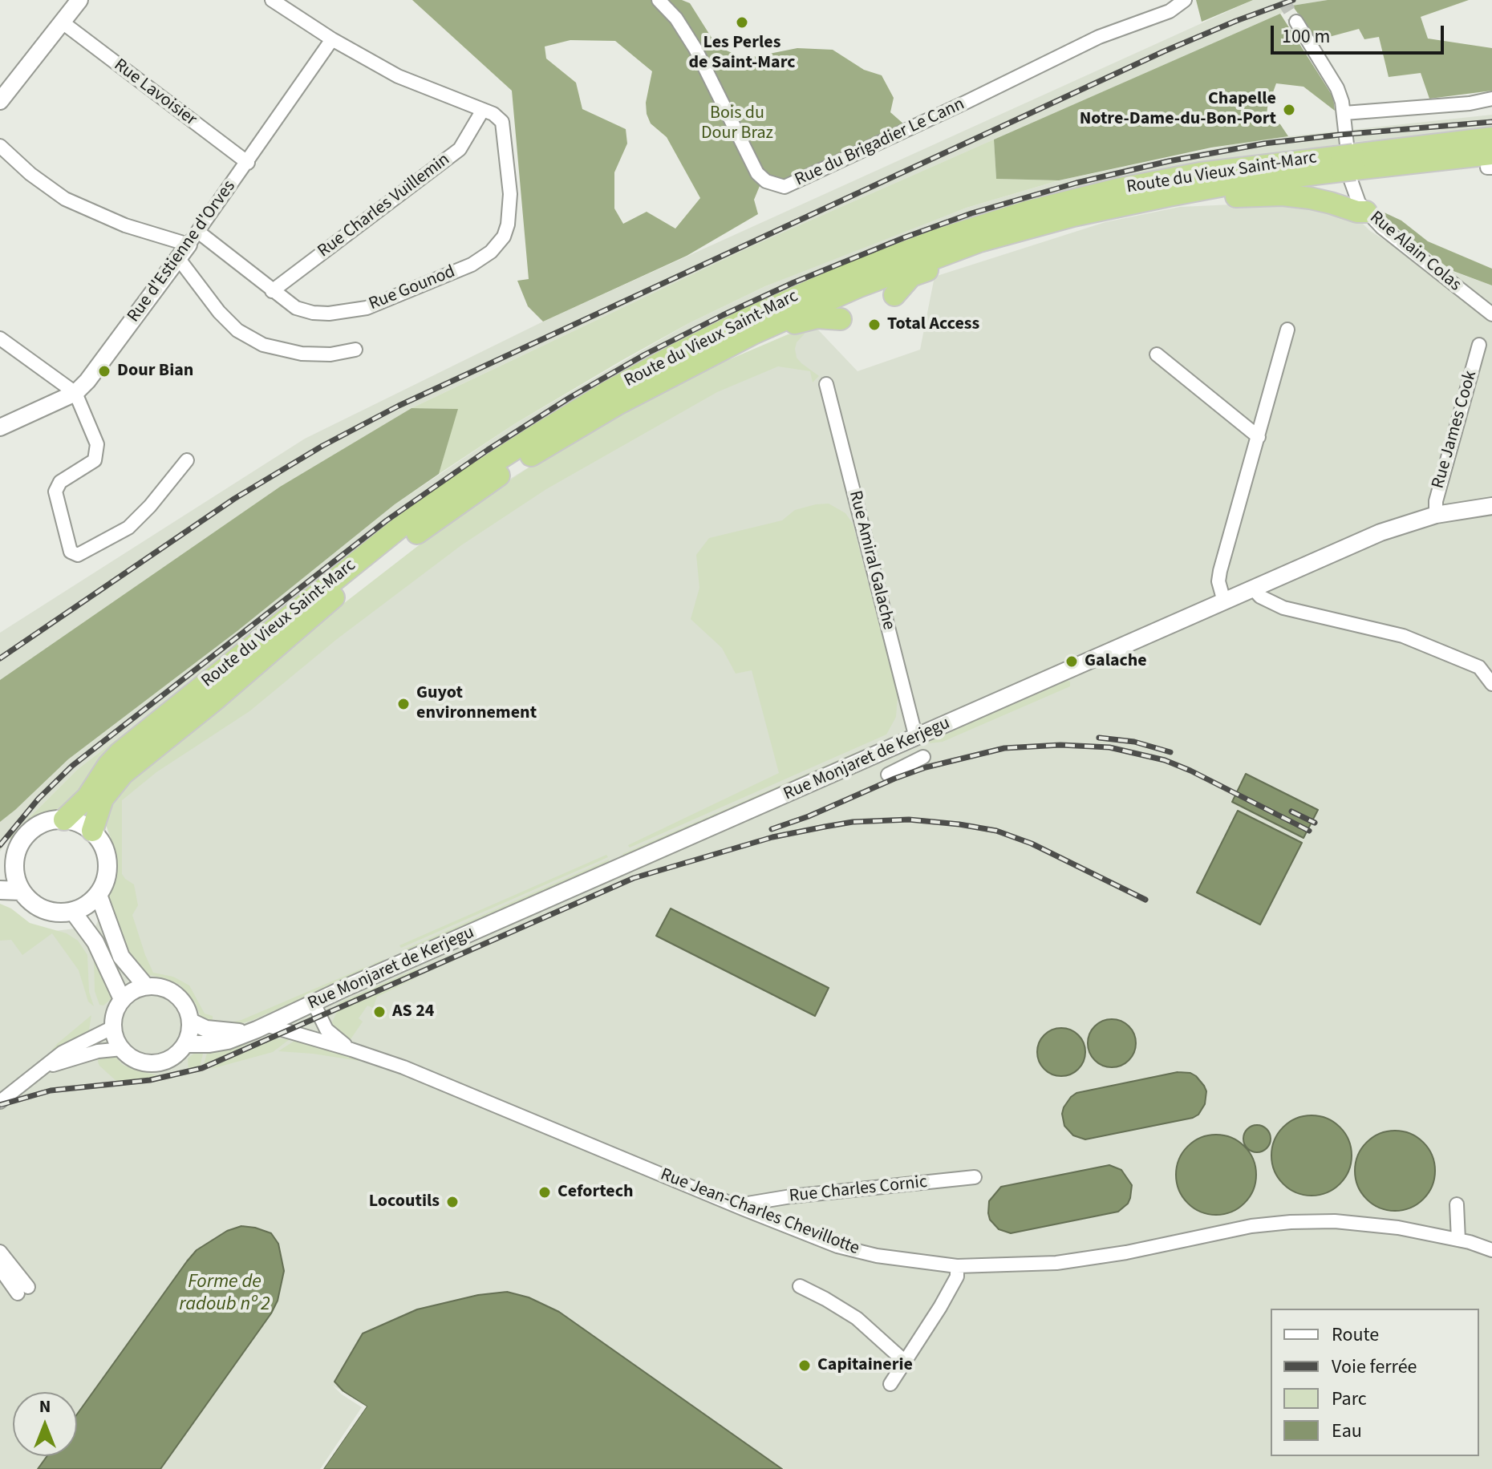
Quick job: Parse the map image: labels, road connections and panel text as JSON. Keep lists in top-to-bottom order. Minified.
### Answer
{"streets":{"highway":["Route du Vieux Saint-Marc"],"street":["Rue Lavoisier","Rue du Brigadier Le Cann","Rue Charles Vuillemin","Rue d'Estienne d'Orves","Rue Alain Colas","Rue Gounod","Rue James Cook","Rue Amiral Galache","Rue Monjaret de Kerjegu","Rue Charles Cornic","Rue Jean-Charles Chevillotte"]},"crossings":[["Rue Lavoisier","Rue d'Estienne d'Orves"],["Route du Vieux Saint-Marc","Rue Alain Colas"],["Rue Charles Vuillemin","Rue Gounod"],["Rue d'Estienne d'Orves","Rue Gounod"],["Rue James Cook","Rue Monjaret de Kerjegu"],["Rue Amiral Galache","Rue Monjaret de Kerjegu"],["Rue Monjaret de Kerjegu","Rue Jean-Charles Chevillotte"],["Rue Charles Cornic","Rue Jean-Charles Chevillotte"]],"water":["Forme de radoub nº 2"],"parks":["Bois du Dour Braz"],"places":["Les Perles de Saint-Marc","Chapelle Notre-Dame-du-Bon-Port","Total Access","Dour Bian","Galache","Guyot environnement","AS 24","Cefortech","Locoutils","Capitainerie"],"legend":["Route","Voie ferrée","Parc","Eau"],"scale_bar":"100 m","north":"top"}
